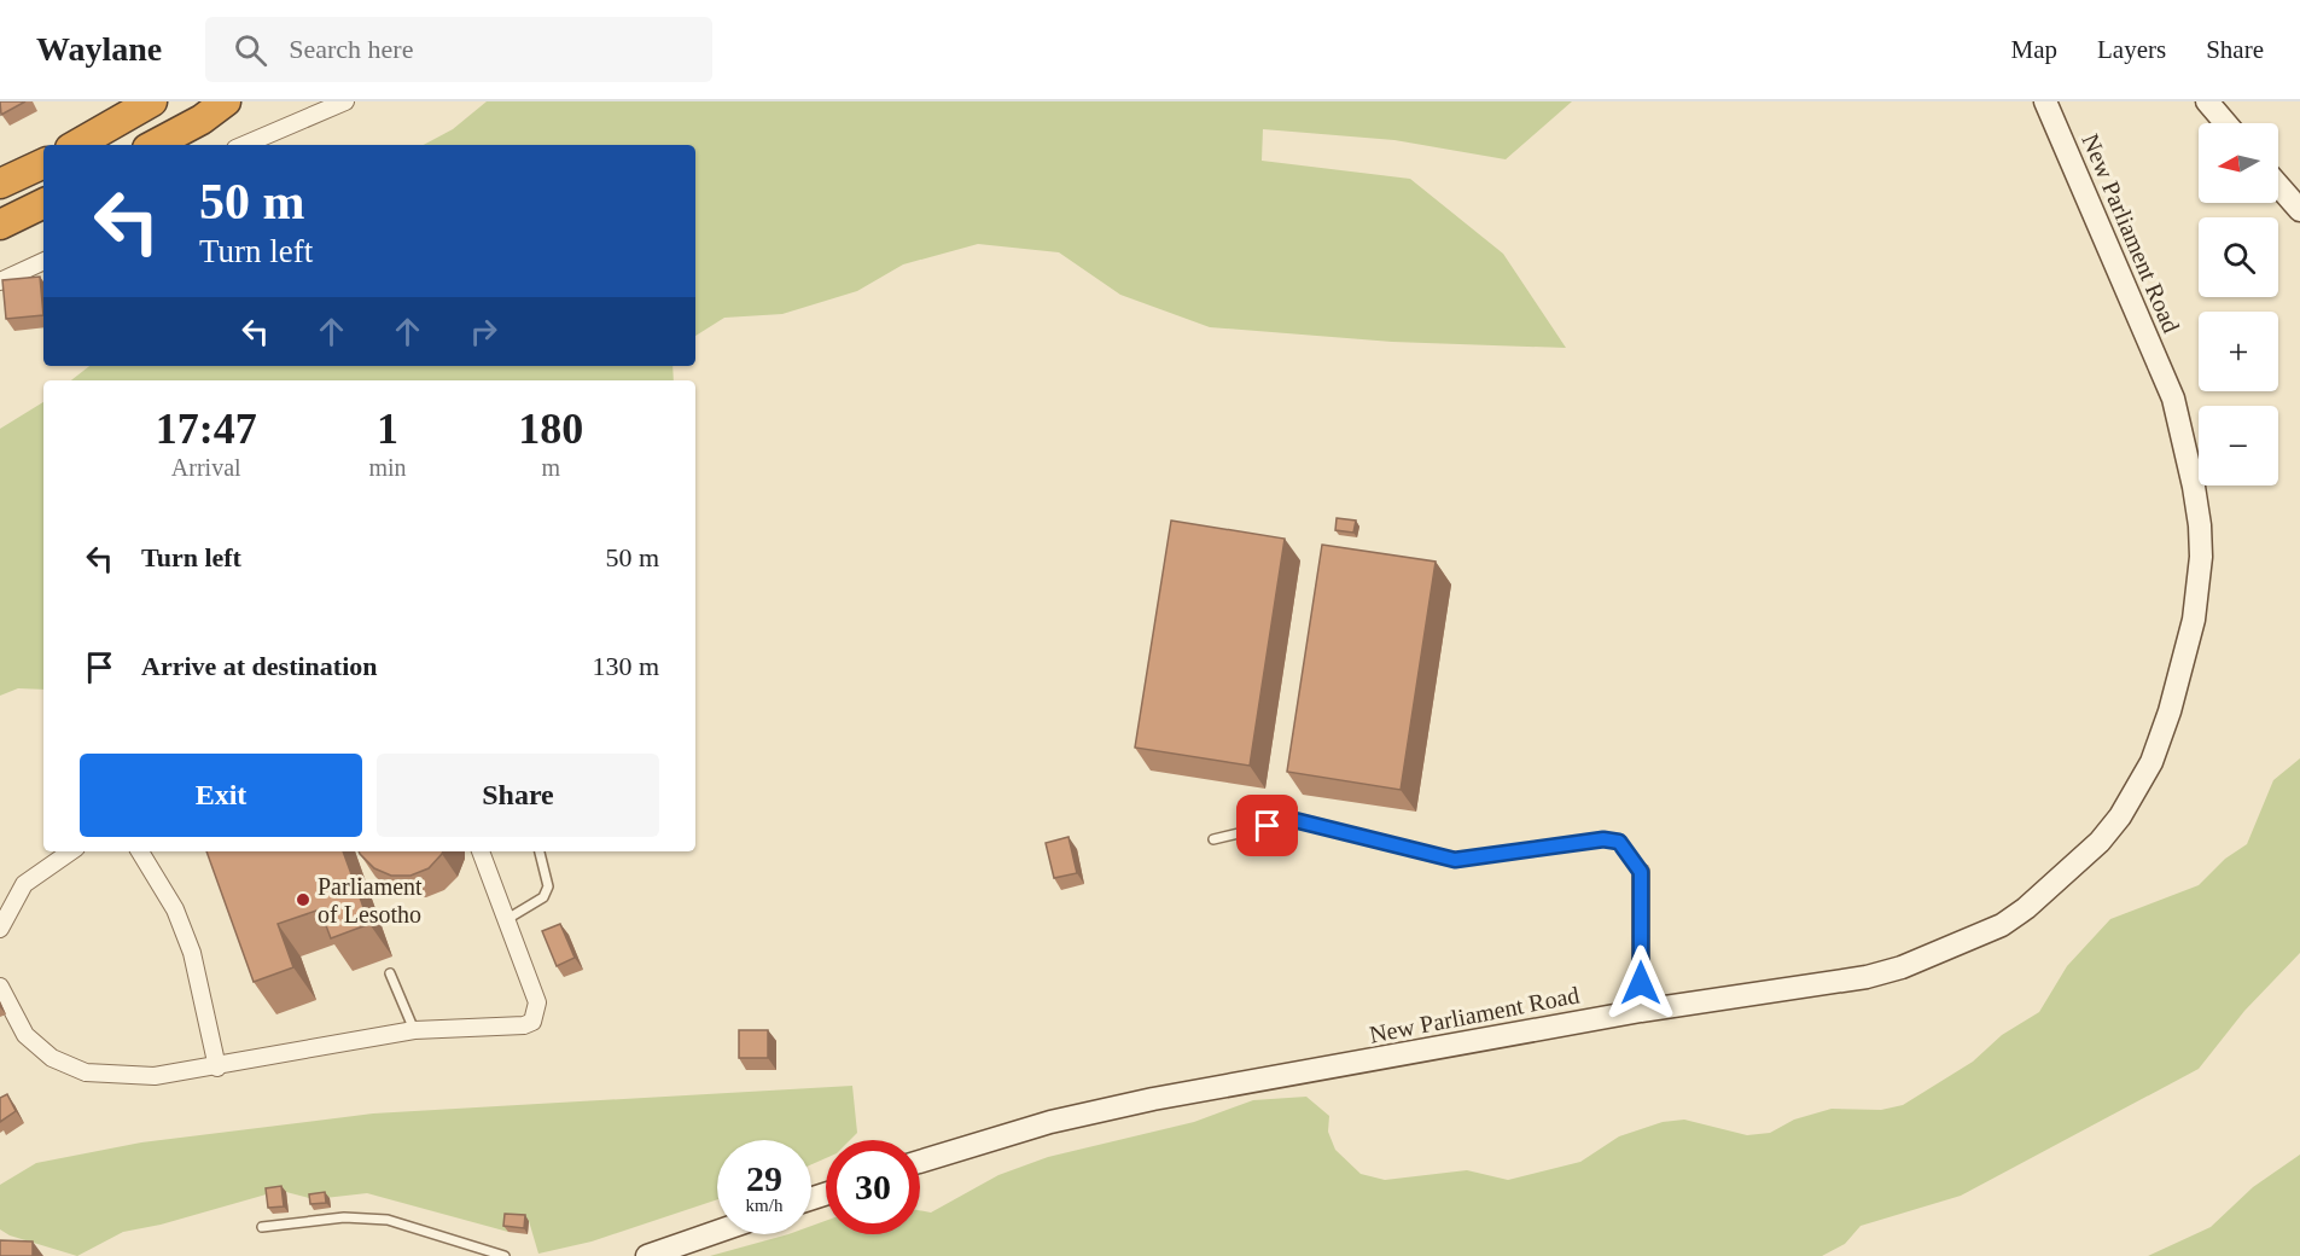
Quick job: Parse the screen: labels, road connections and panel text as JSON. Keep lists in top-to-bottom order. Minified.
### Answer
{"streets":{"street":["New Parliament Road"]},"places":["Parliament of Lesotho"],"north":"left","page":{"header":"Waylane","search":"Search here","nav":["Map","Layers","Share"],"map_buttons":["+","−"],"turn":["50 m","Turn left"],"eta":["17:47","Arrival","1","min","180","m"],"list":[{"name":"Turn left","value":"50 m"},{"name":"Arrive at destination","value":"130 m"}],"buttons":["Exit","Share"],"speed":"29 km/h","limit":"30"}}
